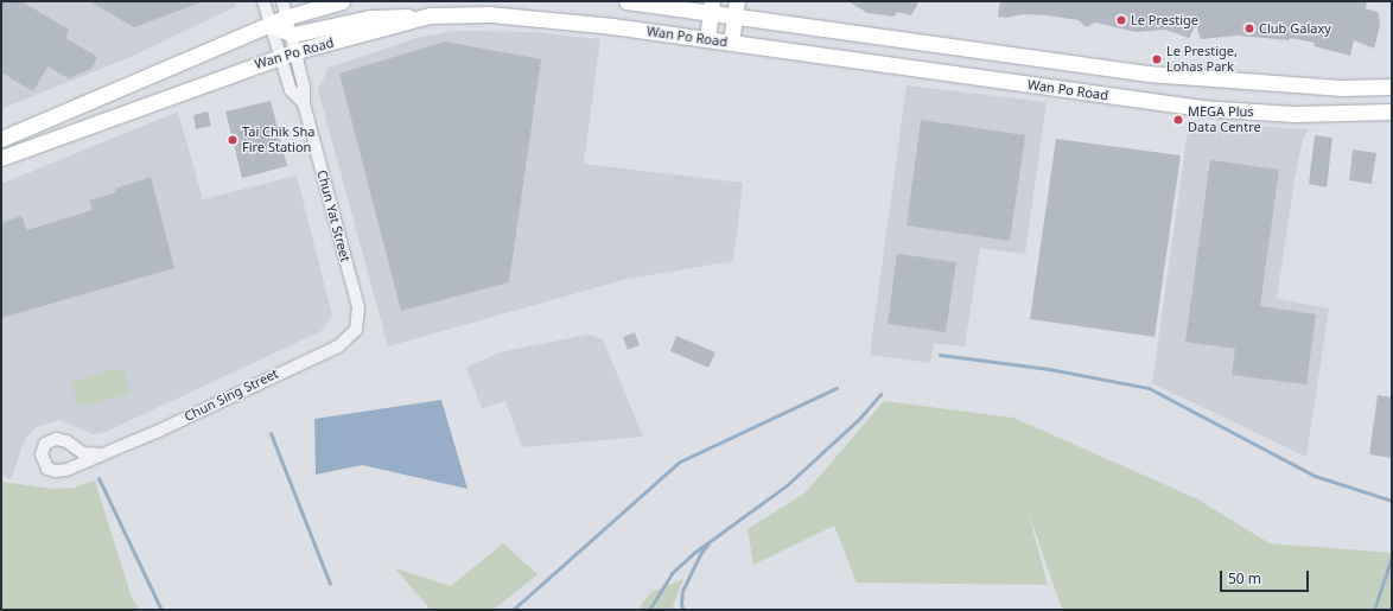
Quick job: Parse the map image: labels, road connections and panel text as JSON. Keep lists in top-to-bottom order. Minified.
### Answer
{"streets":{"main road":["Wan Po Road"],"street":["Chun Yat Street","Chun Sing Street"]},"crossings":[["Wan Po Road","Chun Yat Street"],["Chun Yat Street","Chun Sing Street"]],"places":["Le Prestige","Club Galaxy","Le Prestige, Lohas Park","MEGA Plus Data Centre","Tai Chik Sha Fire Station"],"scale_bar":"50 m"}
